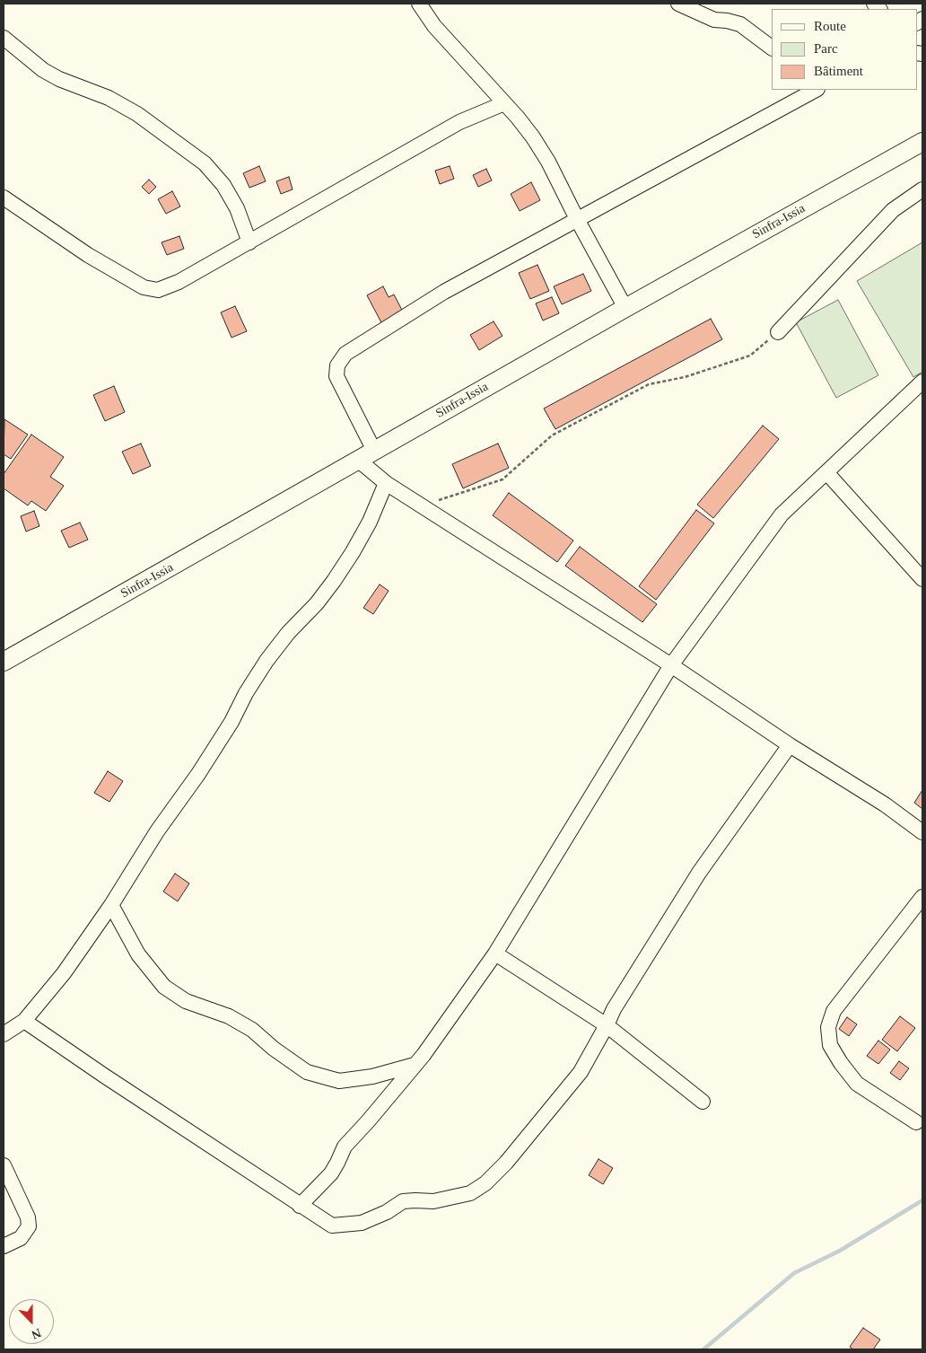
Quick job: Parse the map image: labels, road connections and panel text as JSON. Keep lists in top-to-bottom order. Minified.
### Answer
{"streets":{"main road":["Sinfra-Issia"]},"legend":["Route","Parc","Bâtiment"],"north":"bottom"}
